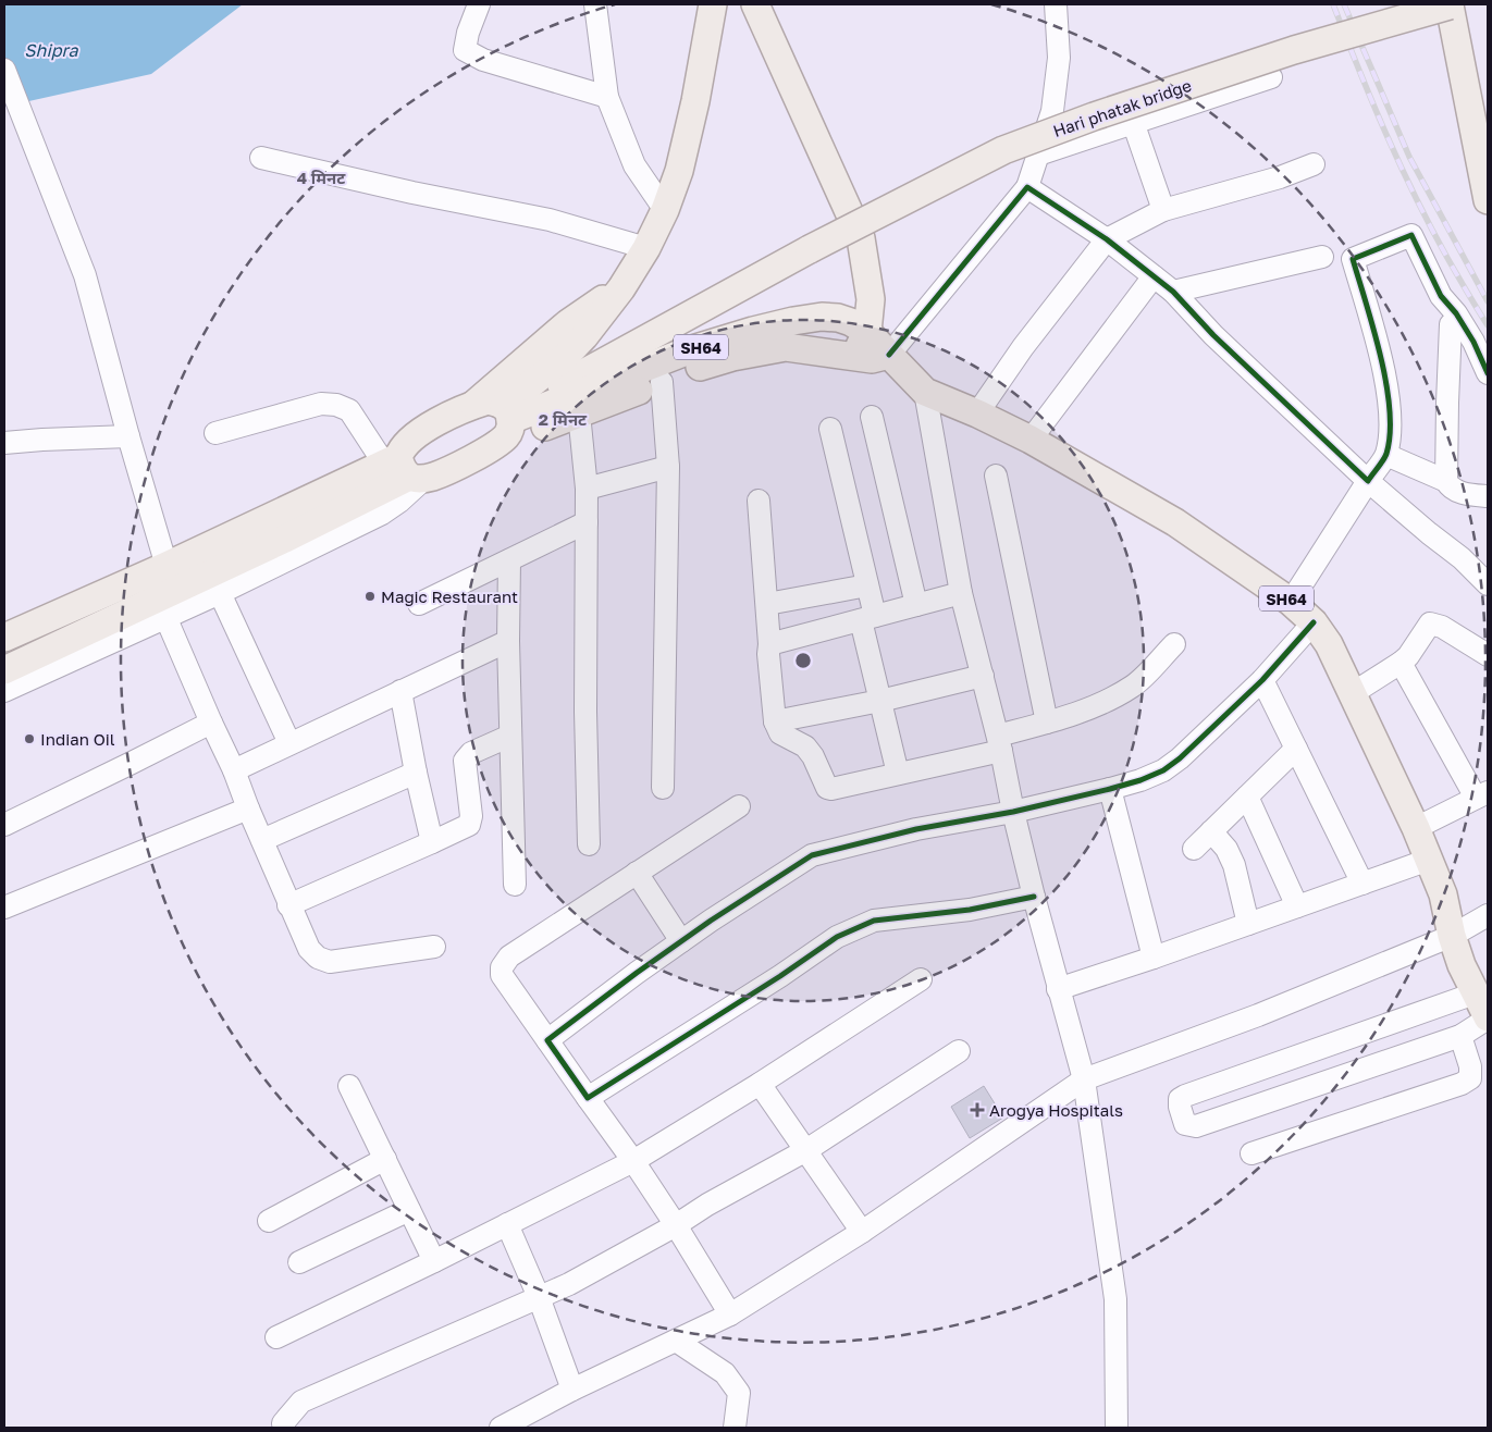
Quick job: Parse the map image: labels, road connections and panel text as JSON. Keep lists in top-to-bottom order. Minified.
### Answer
{"streets":{"main road":["Hari phatak bridge","SH64"]},"crossings":[["Hari phatak bridge","SH64"]],"water":["Shipra"],"places":{"other":["Magic Restaurant","Indian Oil"],"health":["Arogya Hospitals"]},"rings":["4 मिनट","2 मिनट"]}
